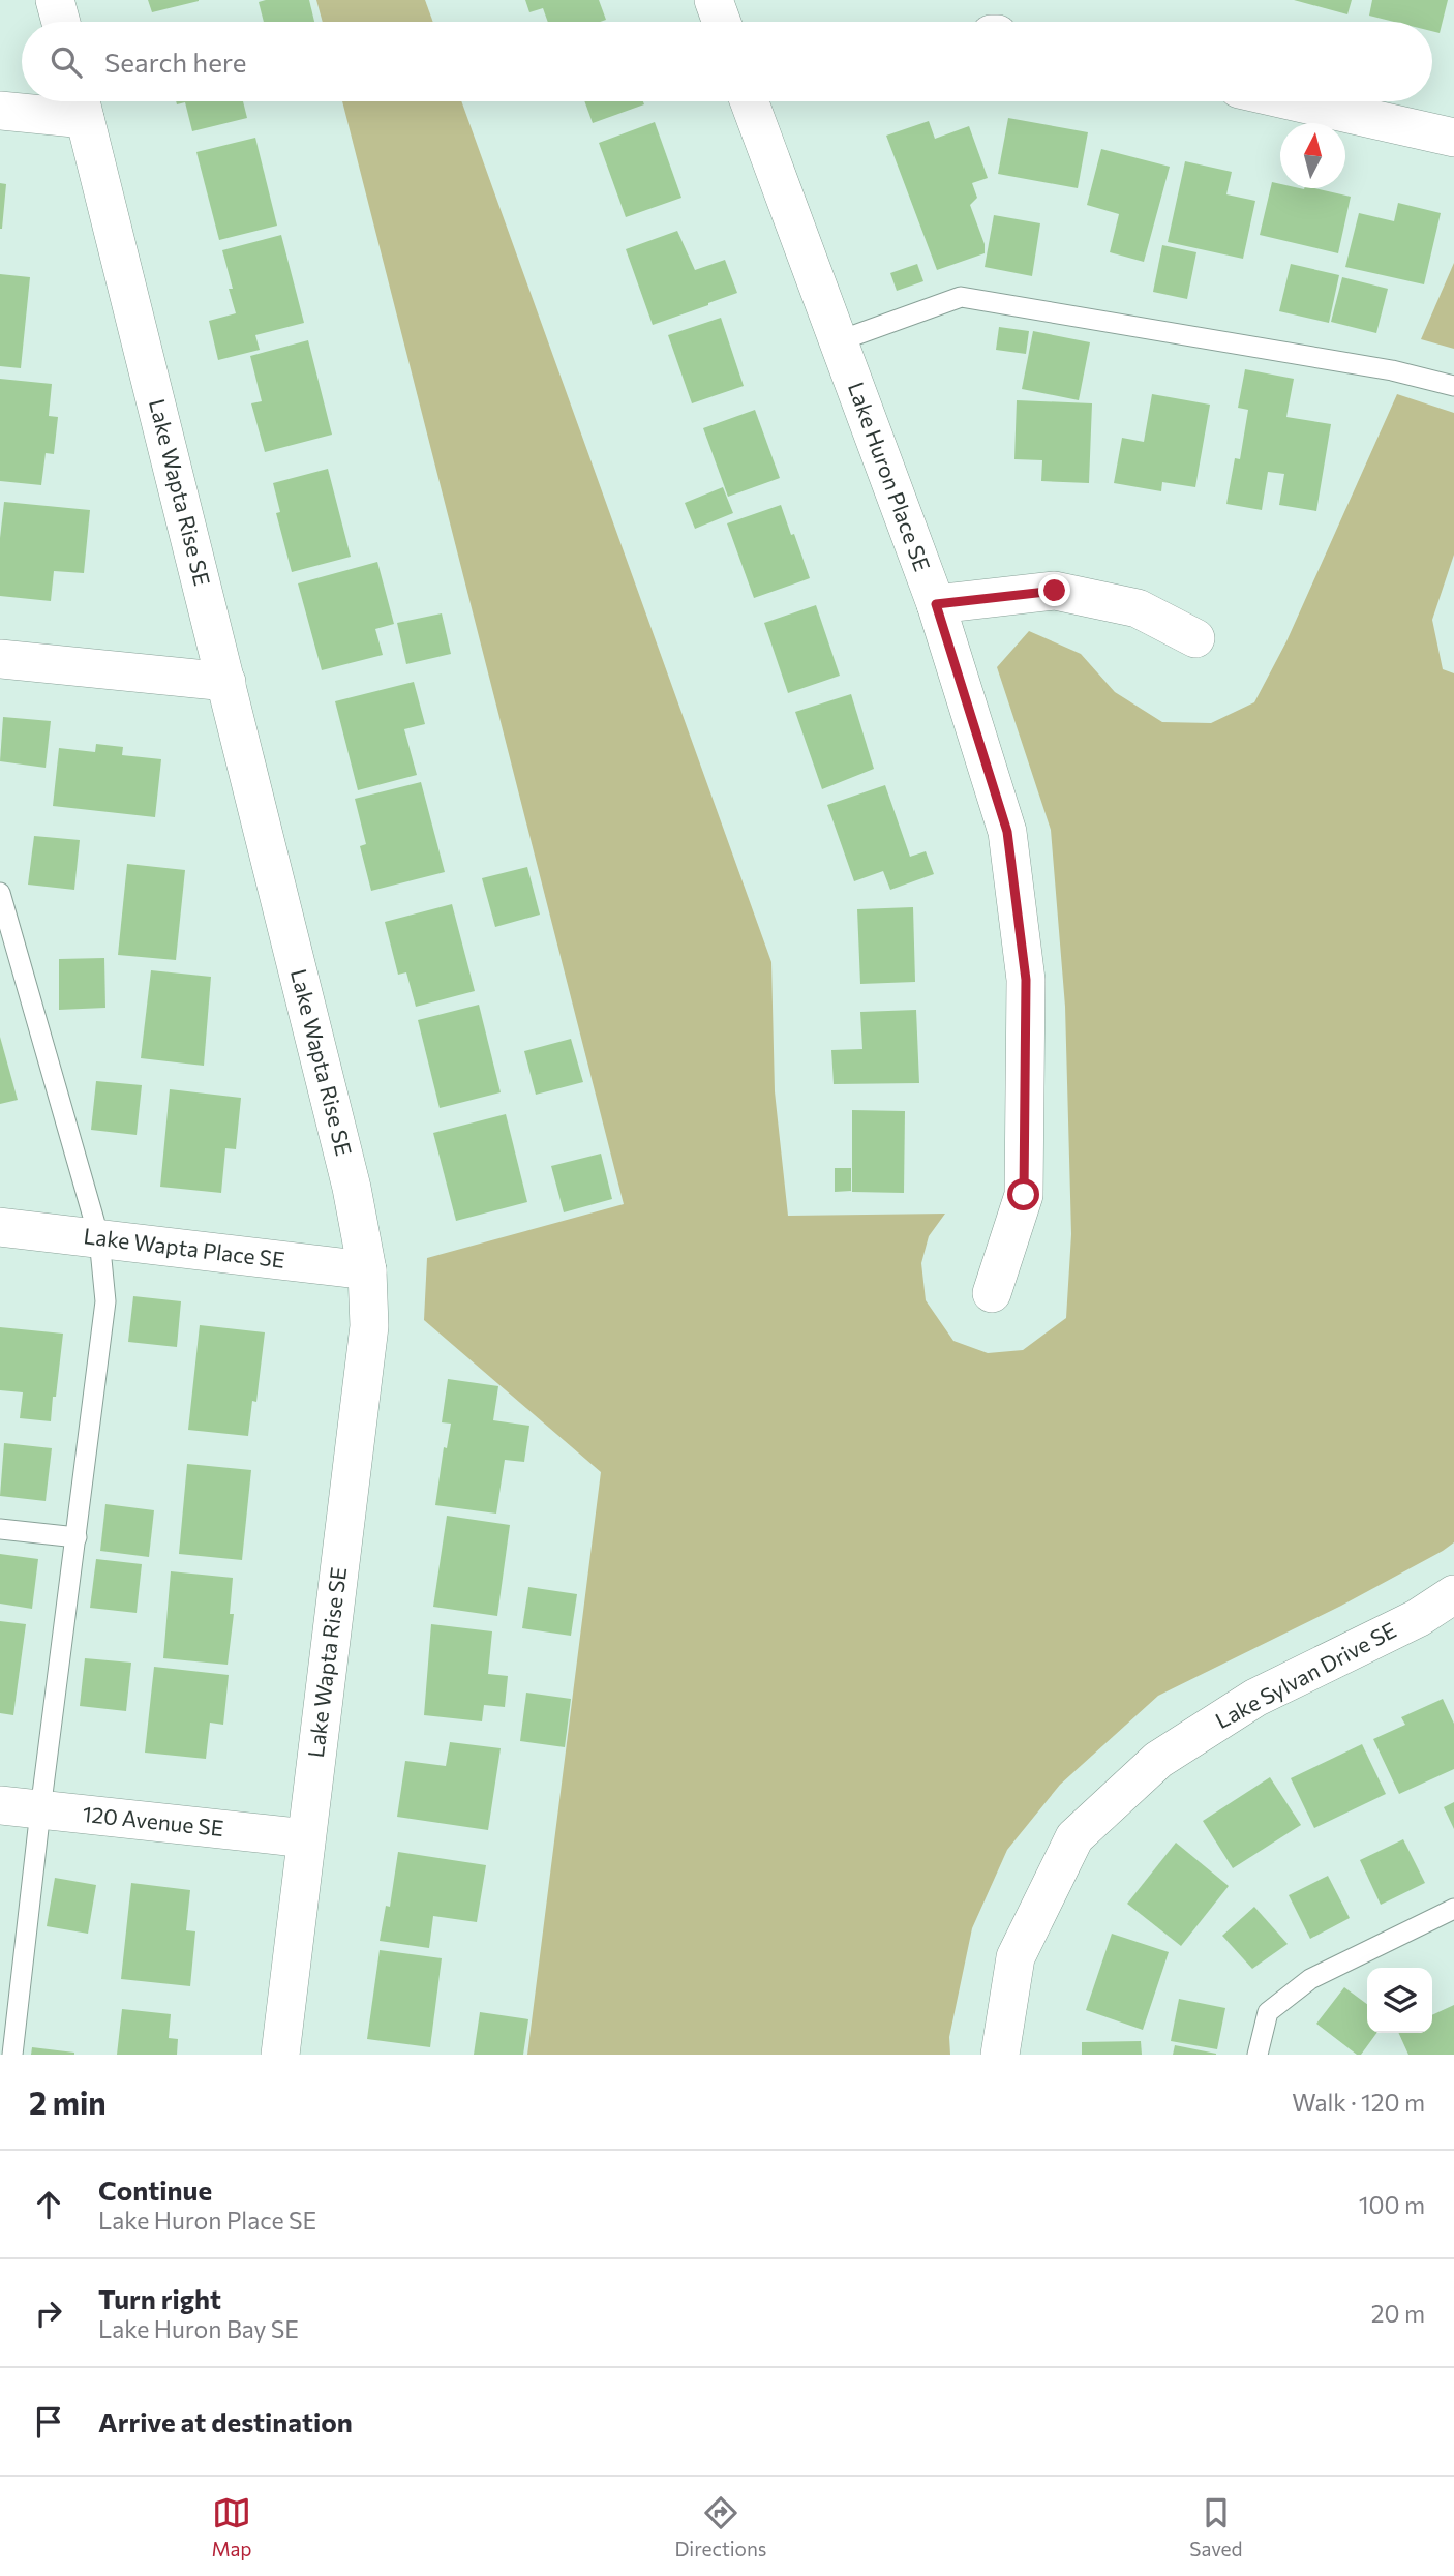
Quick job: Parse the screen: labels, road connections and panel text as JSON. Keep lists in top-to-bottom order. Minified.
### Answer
{"streets":{"street":["Lake Huron Place SE","Lake Wapta Rise SE","Lake Wapta Place SE","Lake Sylvan Drive SE","120 Avenue SE"]},"crossings":[["Lake Wapta Rise SE","Lake Wapta Place SE"],["Lake Wapta Rise SE","120 Avenue SE"]],"north":"top","page":{"search":"Search here","heading":["2 min","Walk · 120 m"],"list":[["Continue","Lake Huron Place SE","100 m"],["Turn right","Lake Huron Bay SE","20 m"],"Arrive at destination"],"nav":["Map","Directions","Saved"]}}
